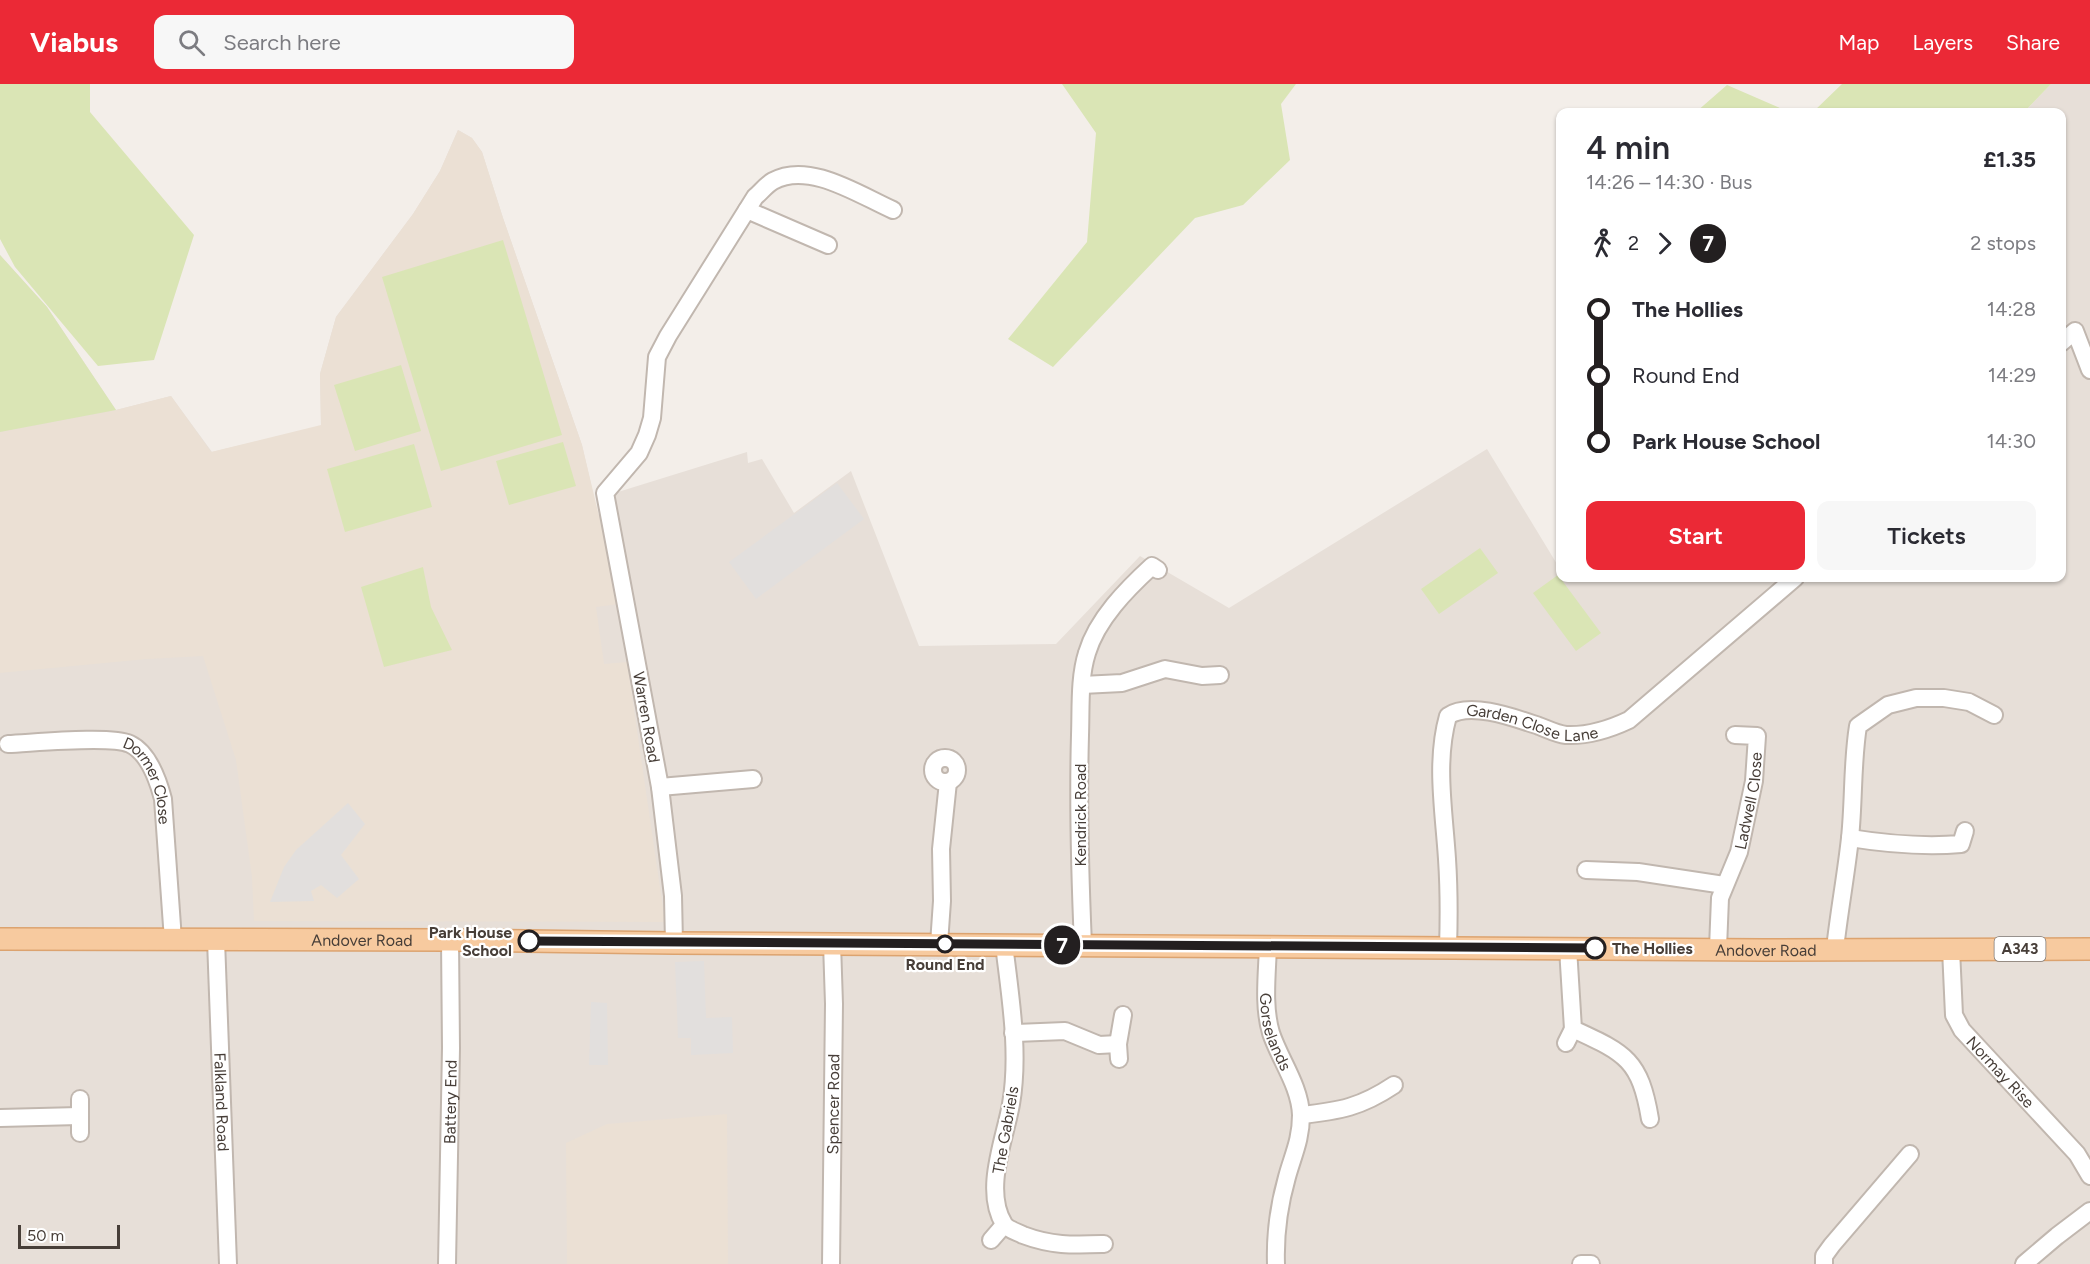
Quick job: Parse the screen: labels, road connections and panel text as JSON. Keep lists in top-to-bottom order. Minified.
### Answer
{"streets":{"main road":["Andover Road","A343"],"street":["Warren Road","Garden Close Lane","Dormer Close","Ladwell Close","Kendrick Road","Gorselands","Normay Rise","Falkland Road","Battery End","Spencer Road","The Gabriels"]},"crossings":[["Warren Road","Andover Road"],["Garden Close Lane","Andover Road"],["Dormer Close","Andover Road"],["Ladwell Close","Andover Road"],["Kendrick Road","Andover Road"],["Andover Road","Gorselands"],["Andover Road","Normay Rise"],["Andover Road","Falkland Road"],["Andover Road","Battery End"],["Andover Road","Spencer Road"],["Andover Road","The Gabriels"]],"places":["Park House School","Round End","The Hollies"],"lines":["bus line 7"],"scale_bar":"50 m","page":{"header":"Viabus","search":"Search here","nav":["Map","Layers","Share"],"on_map":"7","heading":["4 min","14:26 – 14:30 · Bus","£1.35"],"legs":["2","7","2 stops"],"list":[{"name":"The Hollies","value":"14:28"},{"name":"Round End","value":"14:29"},{"name":"Park House School","value":"14:30"}],"buttons":["Start","Tickets"],"scale":"50 m"}}
